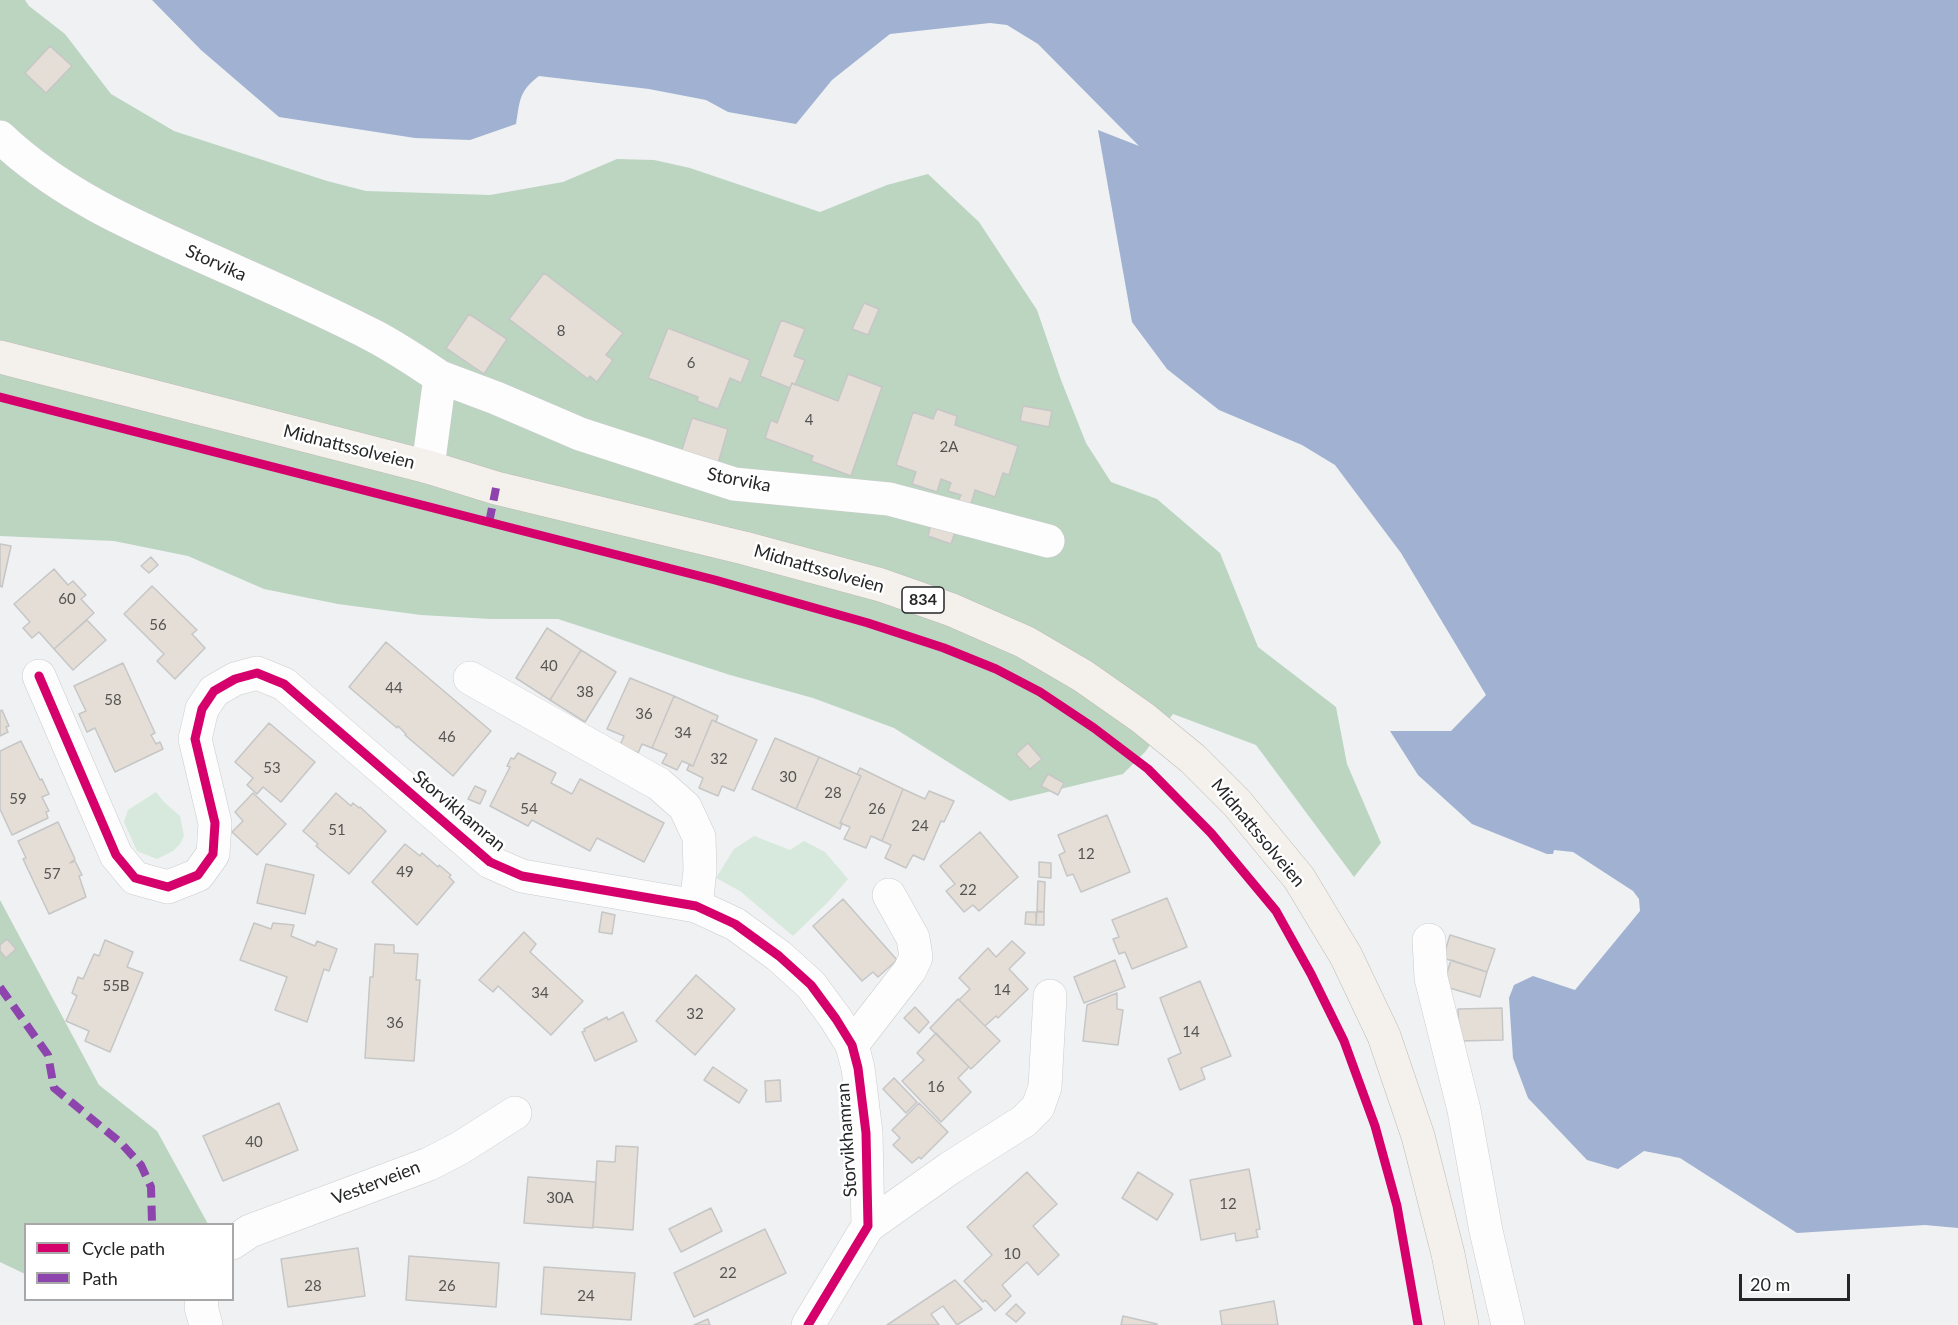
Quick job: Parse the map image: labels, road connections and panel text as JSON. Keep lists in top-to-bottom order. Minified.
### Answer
{"streets":{"main road":["Midnattssolveien","834"],"street":["Storvika","Storvikhamran","Vesterveien"]},"house_numbers":["8","6","4","2A","60","56","40","44","38","58","36","34","46","32","53","30","28","59","54","26","24","51","12","49","57","22","55B","14","34","32","36","14","16","40","30A","12","10","22","28","26","24"],"legend":["Cycle path","Path"],"scale_bar":"20 m"}
